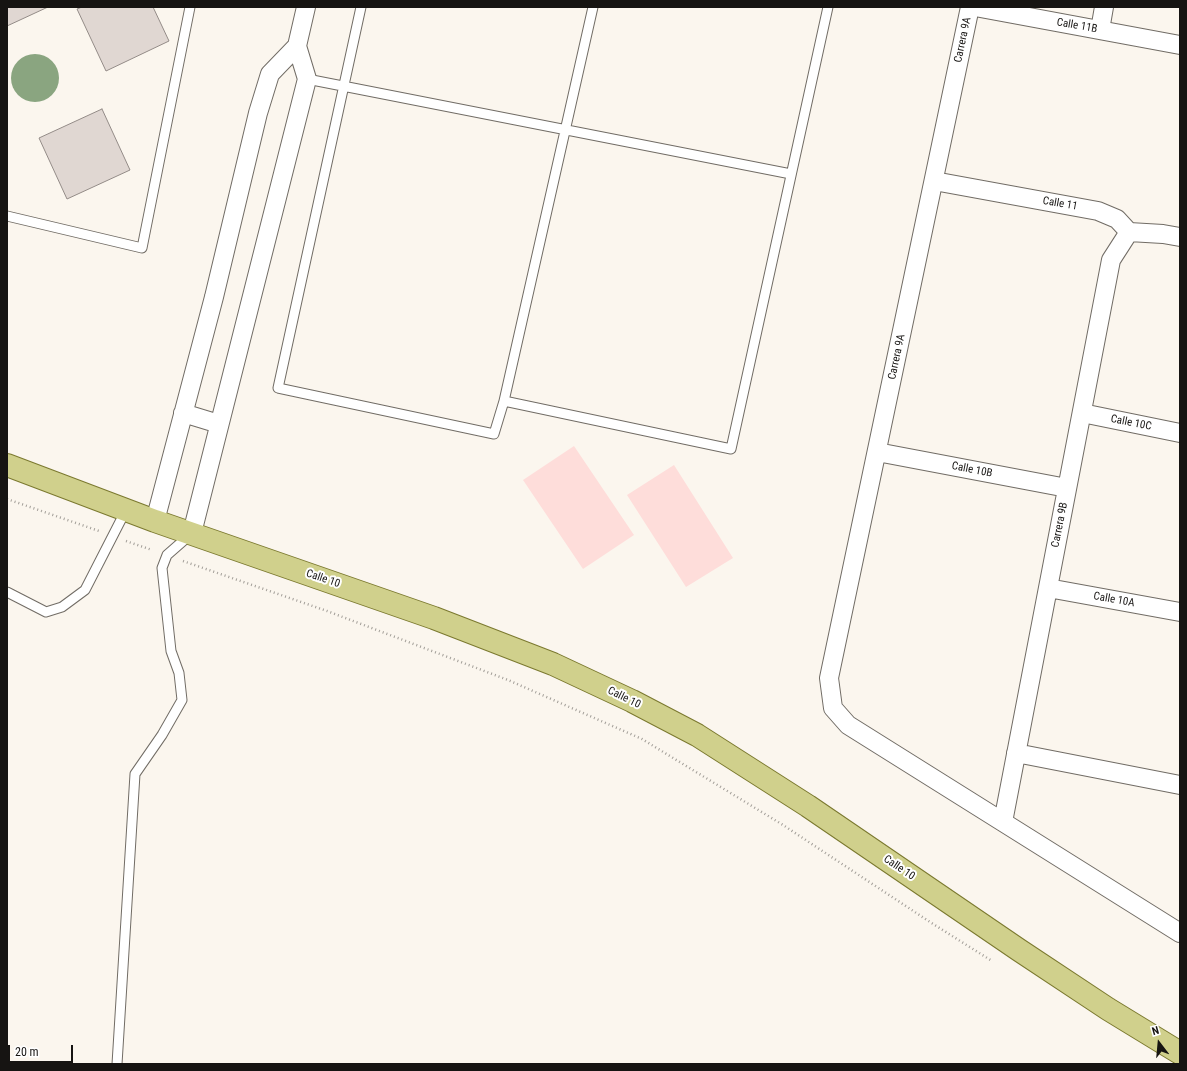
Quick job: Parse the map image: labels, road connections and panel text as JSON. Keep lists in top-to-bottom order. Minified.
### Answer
{"streets":{"main road":["Calle 10"],"street":["Calle 11B","Carrera 9A","Calle 11","Calle 10C","Calle 10B","Carrera 9B","Calle 10A"]},"crossings":[["Carrera 9A","Calle 11"],["Carrera 9A","Calle 10B"],["Carrera 9A","Carrera 9B"],["Calle 11","Carrera 9B"],["Calle 10C","Carrera 9B"],["Calle 10B","Carrera 9B"],["Carrera 9B","Calle 10A"]],"scale_bar":"20 m","north":"top"}
